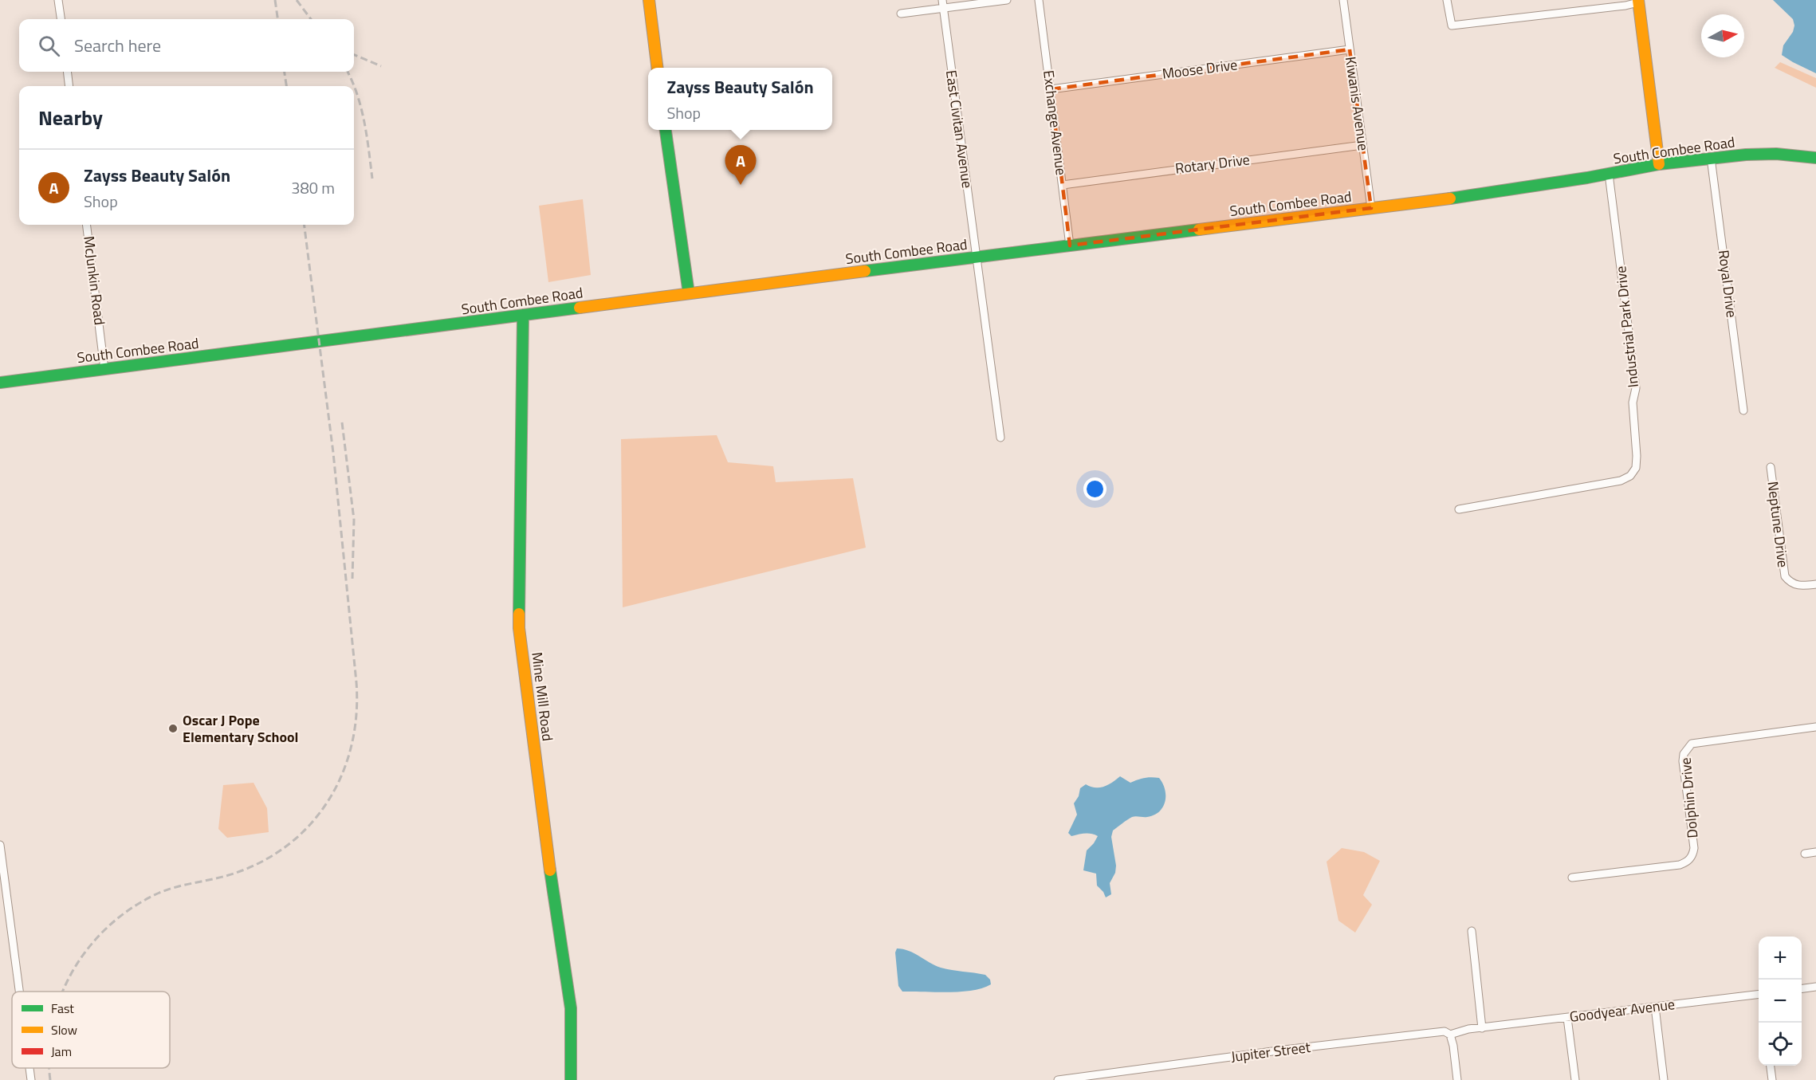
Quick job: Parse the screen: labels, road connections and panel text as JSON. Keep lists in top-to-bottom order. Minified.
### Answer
{"streets":{"main road":["South Combee Road","Mine Mill Road"],"street":["Moose Drive","Kiwanis Avenue","Exchange Avenue","East Civitan Avenue","Rotary Drive","McJunkin Road","Royal Drive","Industrial Park Drive","Neptune Drive","Dolphin Drive","Goodyear Avenue","Jupiter Street"]},"crossings":[["Moose Drive","Kiwanis Avenue"],["Moose Drive","Exchange Avenue"],["Kiwanis Avenue","South Combee Road"],["Kiwanis Avenue","Rotary Drive"],["Exchange Avenue","South Combee Road"],["Exchange Avenue","Rotary Drive"],["East Civitan Avenue","South Combee Road"],["South Combee Road","McJunkin Road"],["South Combee Road","Royal Drive"],["South Combee Road","Industrial Park Drive"],["South Combee Road","Mine Mill Road"],["Goodyear Avenue","Jupiter Street"]],"places":["Oscar J Pope Elementary School"],"legend":["Fast","Slow","Jam"],"north":"right","page":{"search":"Search here","popup":["Zayss Beauty Salón","Shop"],"heading":"Nearby","pins":"A","list":[{"mark":"A","name":"Zayss Beauty Salón","note":"Shop","value":"380 m"}],"map_buttons":["+","−"]}}
